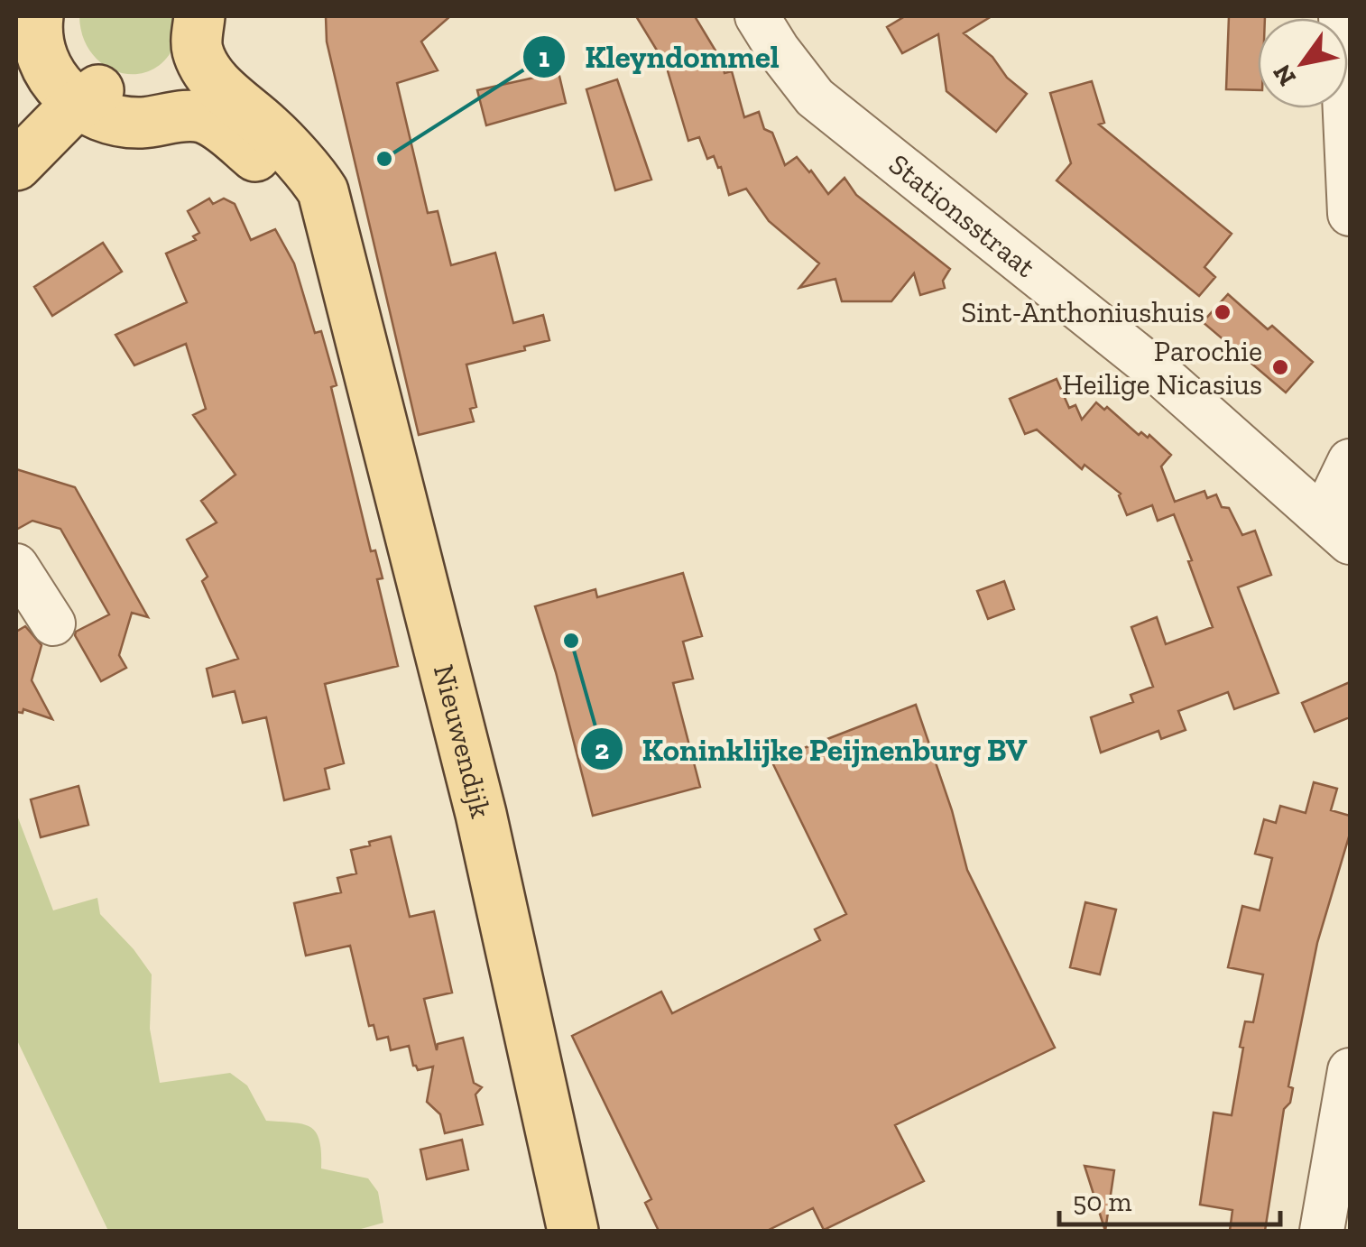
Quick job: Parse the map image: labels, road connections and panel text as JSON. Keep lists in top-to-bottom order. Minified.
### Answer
{"streets":{"main road":["Nieuwendijk"],"street":["Stationsstraat"]},"places":["Kleyndommel","Sint-Anthoniushuis","Parochie Heilige Nicasius","Koninklijke Peijnenburg BV"],"scale_bar":"50 m","north":"bottom left"}
